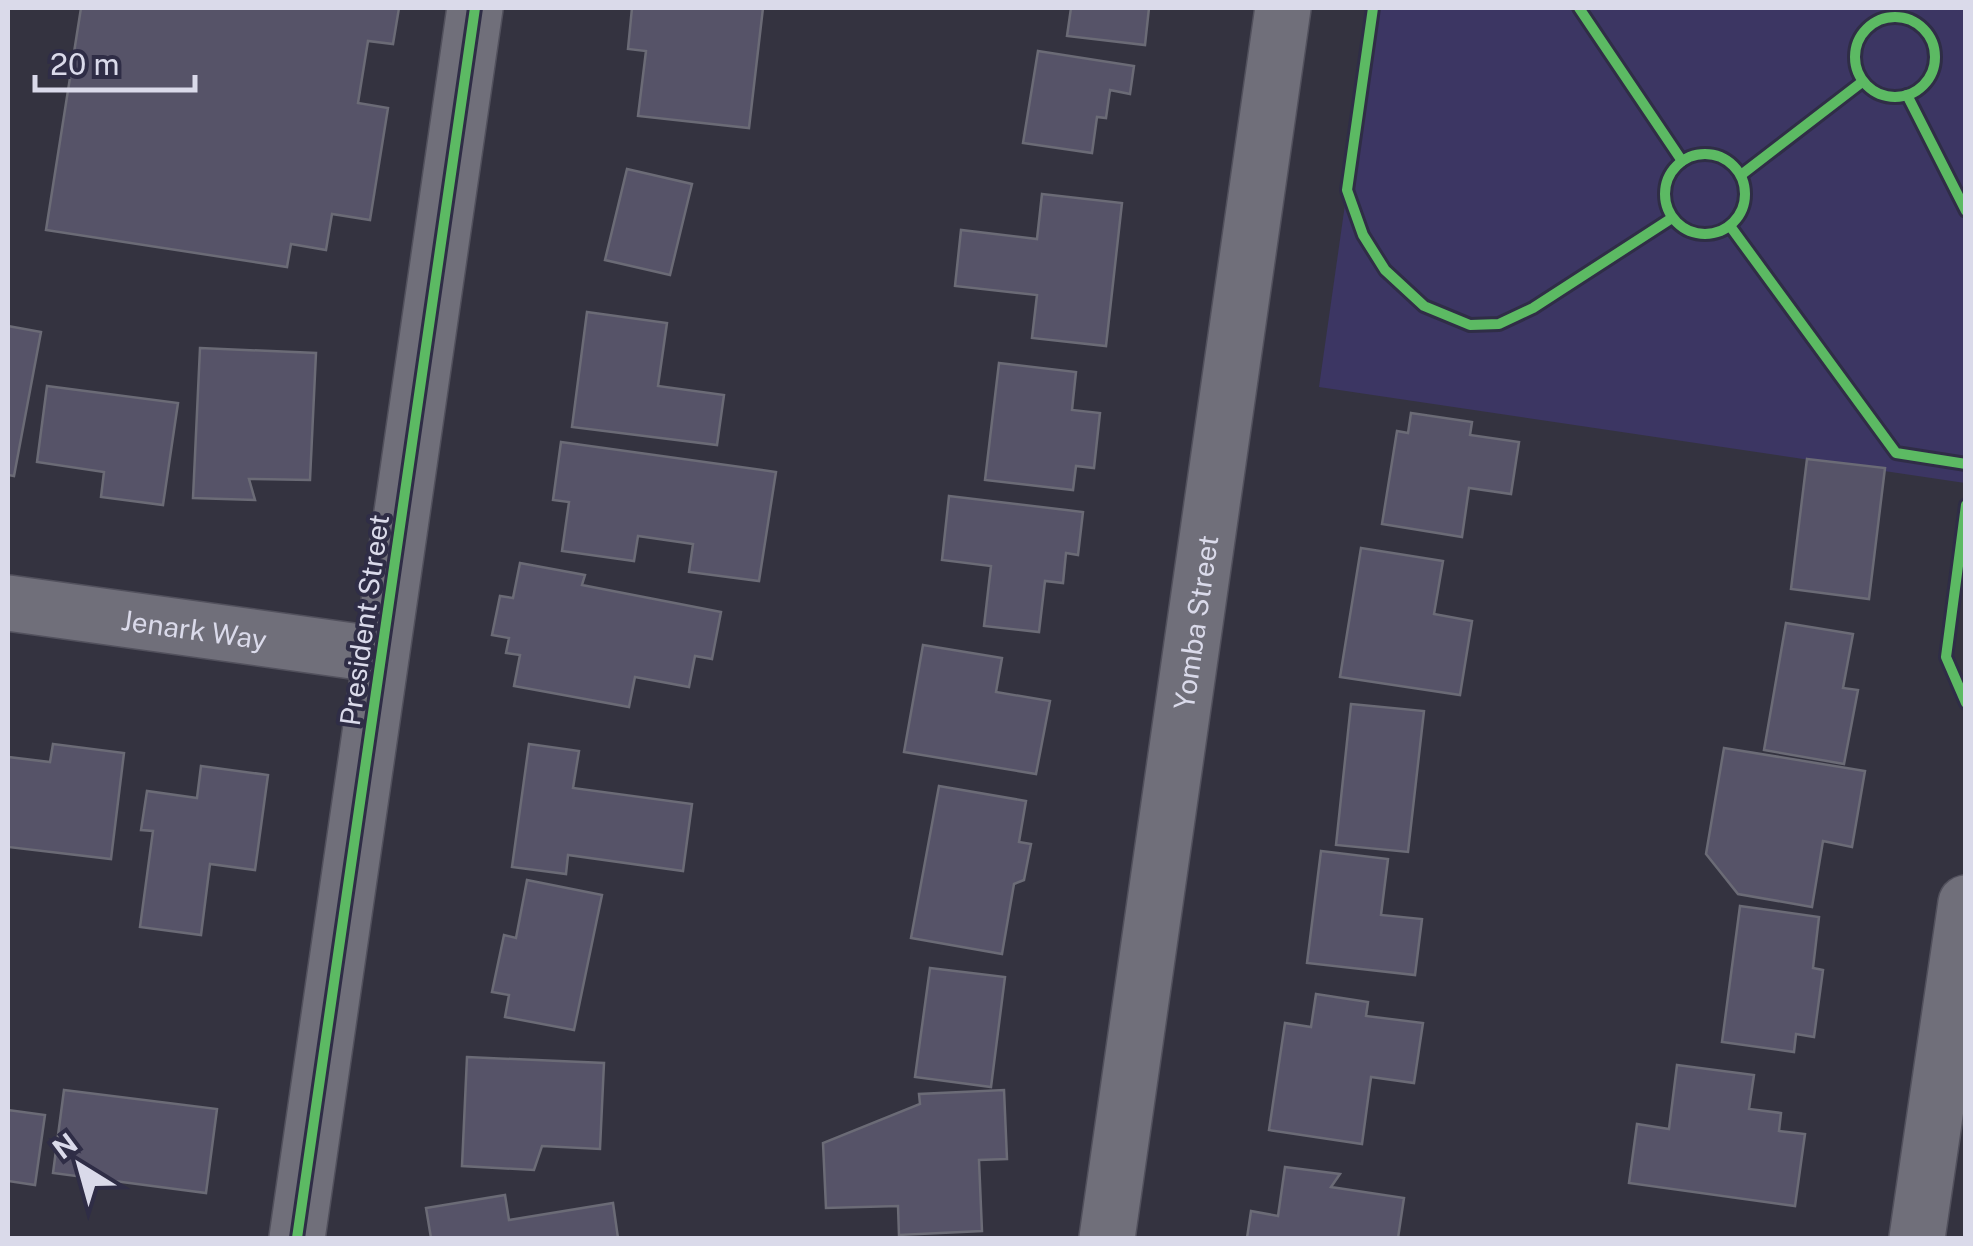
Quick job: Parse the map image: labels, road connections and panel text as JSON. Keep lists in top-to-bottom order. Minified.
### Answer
{"streets":{"street":["President Street","Yomba Street","Jenark Way"]},"crossings":[["President Street","Jenark Way"]],"scale_bar":"20 m","north":"top left"}
